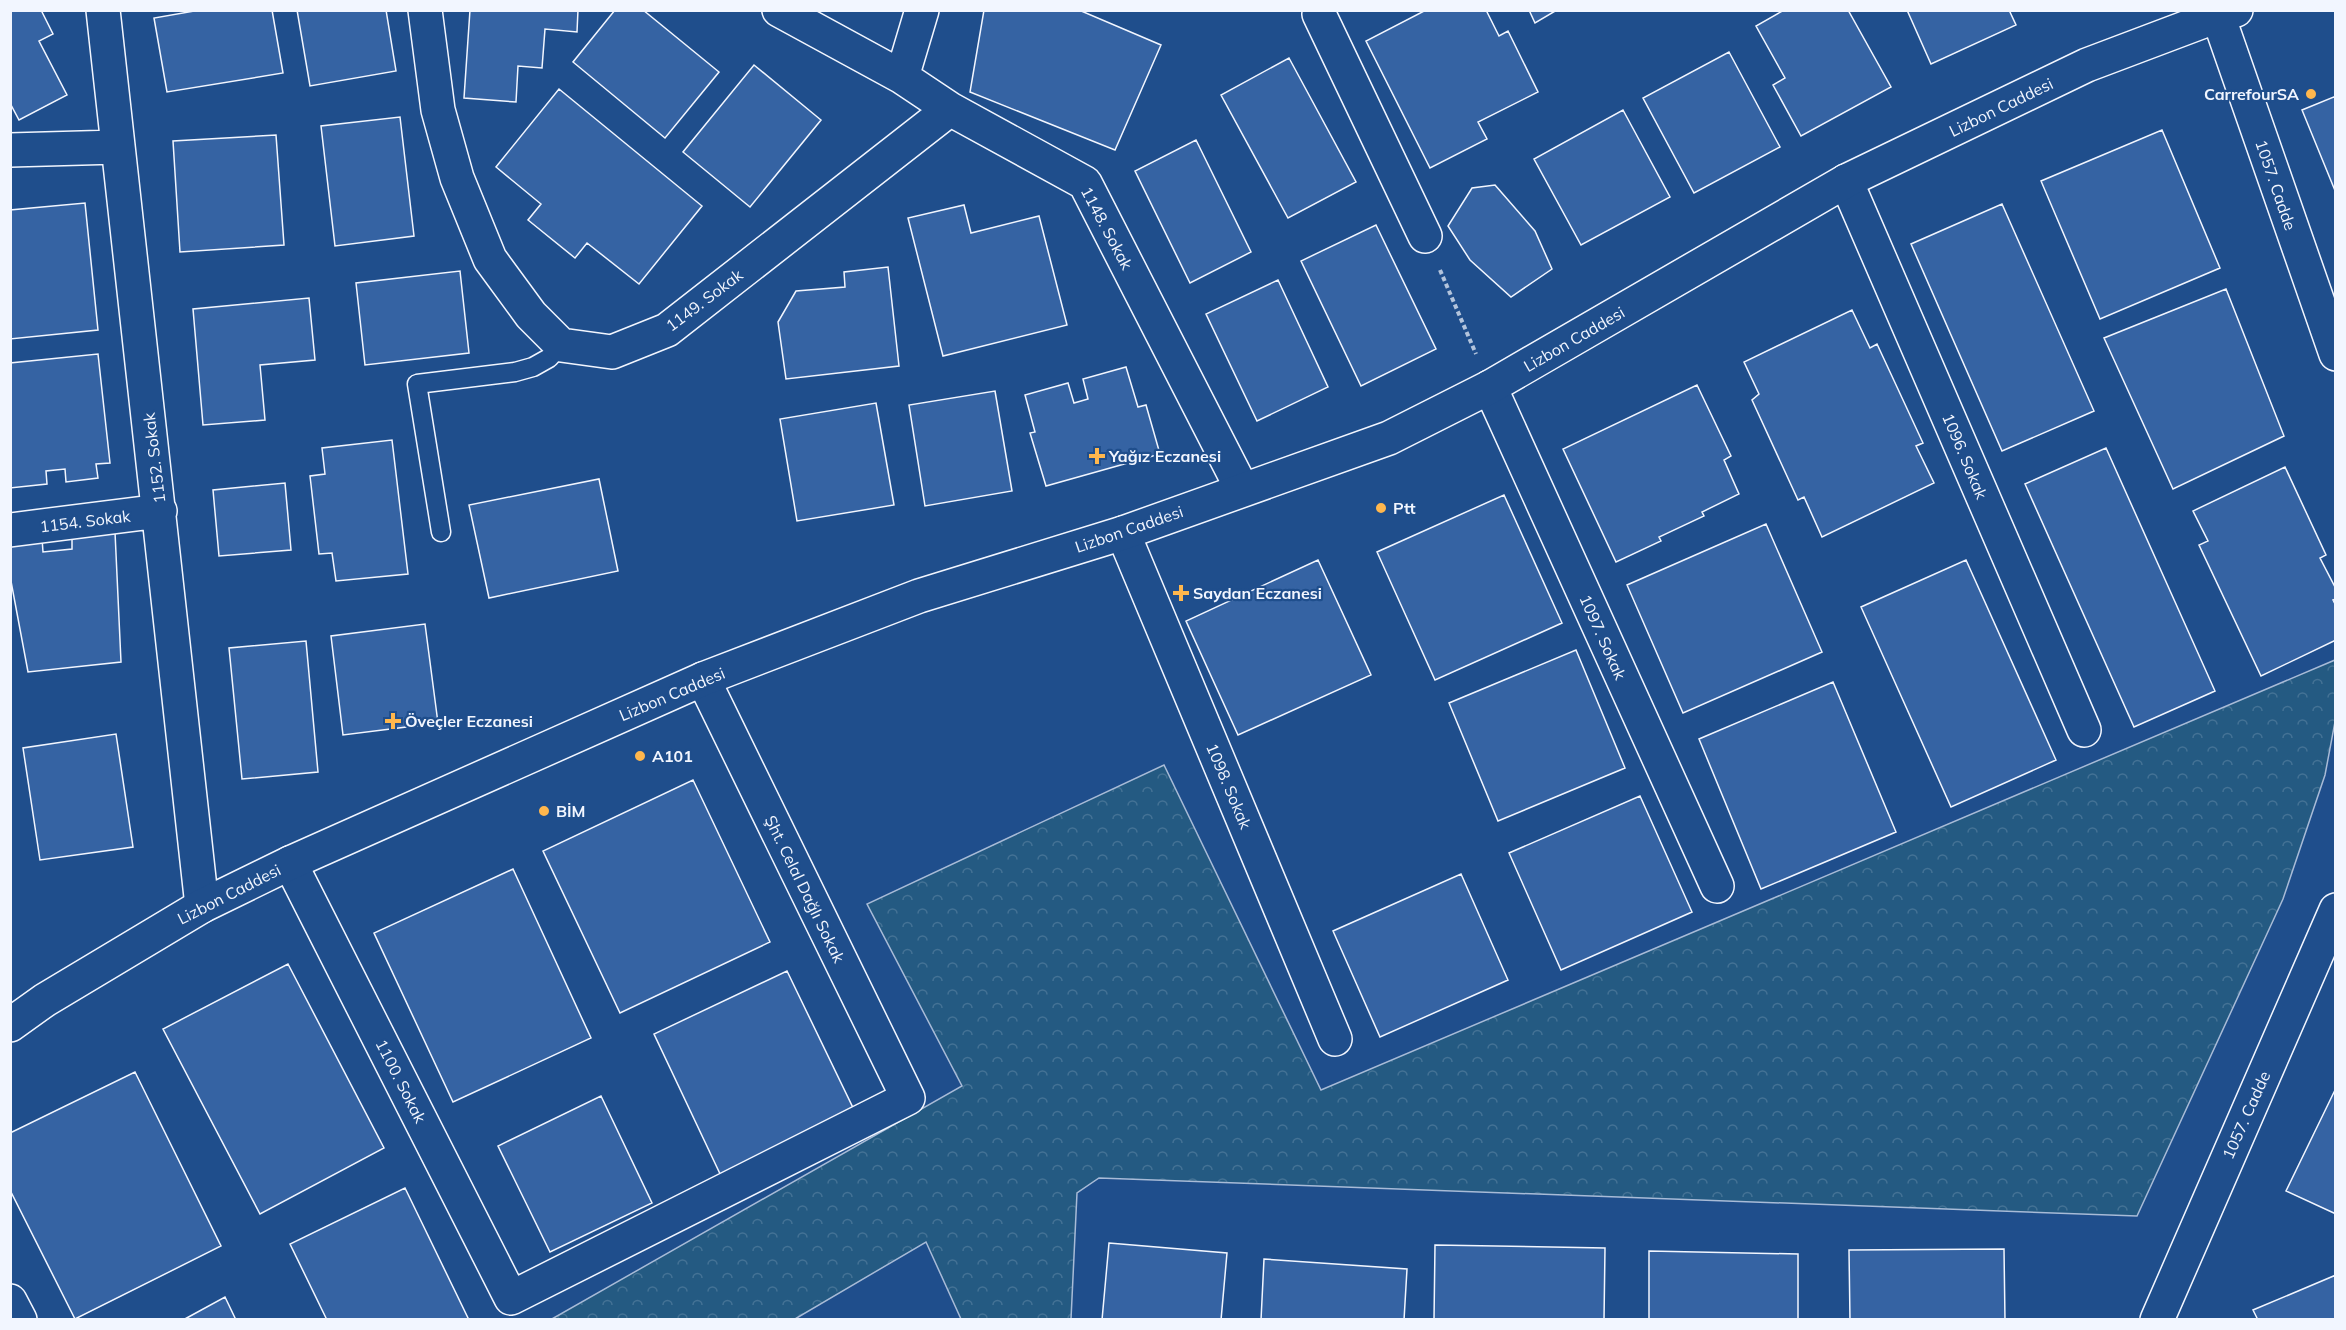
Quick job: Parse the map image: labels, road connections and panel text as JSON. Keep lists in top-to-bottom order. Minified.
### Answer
{"streets":{"street":["Lizbon Caddesi","1057. Cadde","1148. Sokak","1149. Sokak","1096. Sokak","1152. Sokak","1154. Sokak","1097. Sokak","1098. Sokak","Şht. Celal Dağlı Sokak","1100. Sokak"]},"crossings":[["Lizbon Caddesi","1057. Cadde"],["Lizbon Caddesi","1148. Sokak"],["Lizbon Caddesi","1096. Sokak"],["Lizbon Caddesi","1152. Sokak"],["Lizbon Caddesi","1097. Sokak"],["Lizbon Caddesi","1098. Sokak"],["Lizbon Caddesi","Şht. Celal Dağlı Sokak"],["Lizbon Caddesi","1100. Sokak"],["1148. Sokak","1149. Sokak"],["1152. Sokak","1154. Sokak"],["Şht. Celal Dağlı Sokak","1100. Sokak"]],"places":{"other":["CarrefourSA","Ptt","A101","BİM"],"health":["Yağız Eczanesi","Saydan Eczanesi","Öveçler Eczanesi"]}}
